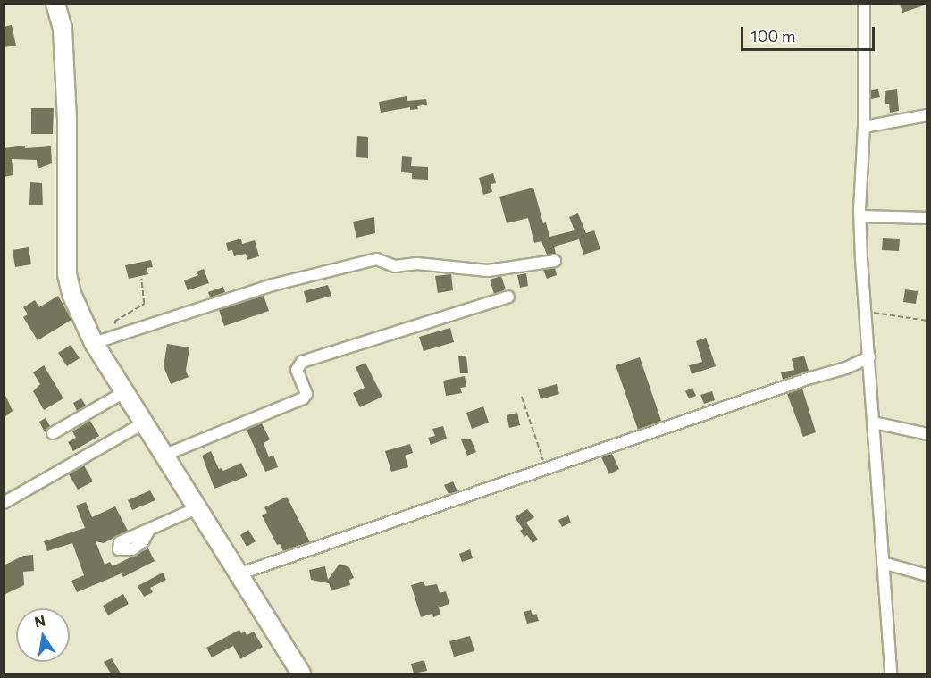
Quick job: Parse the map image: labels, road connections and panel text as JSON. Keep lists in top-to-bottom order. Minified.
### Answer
{"scale_bar":"100 m","north":"top"}
